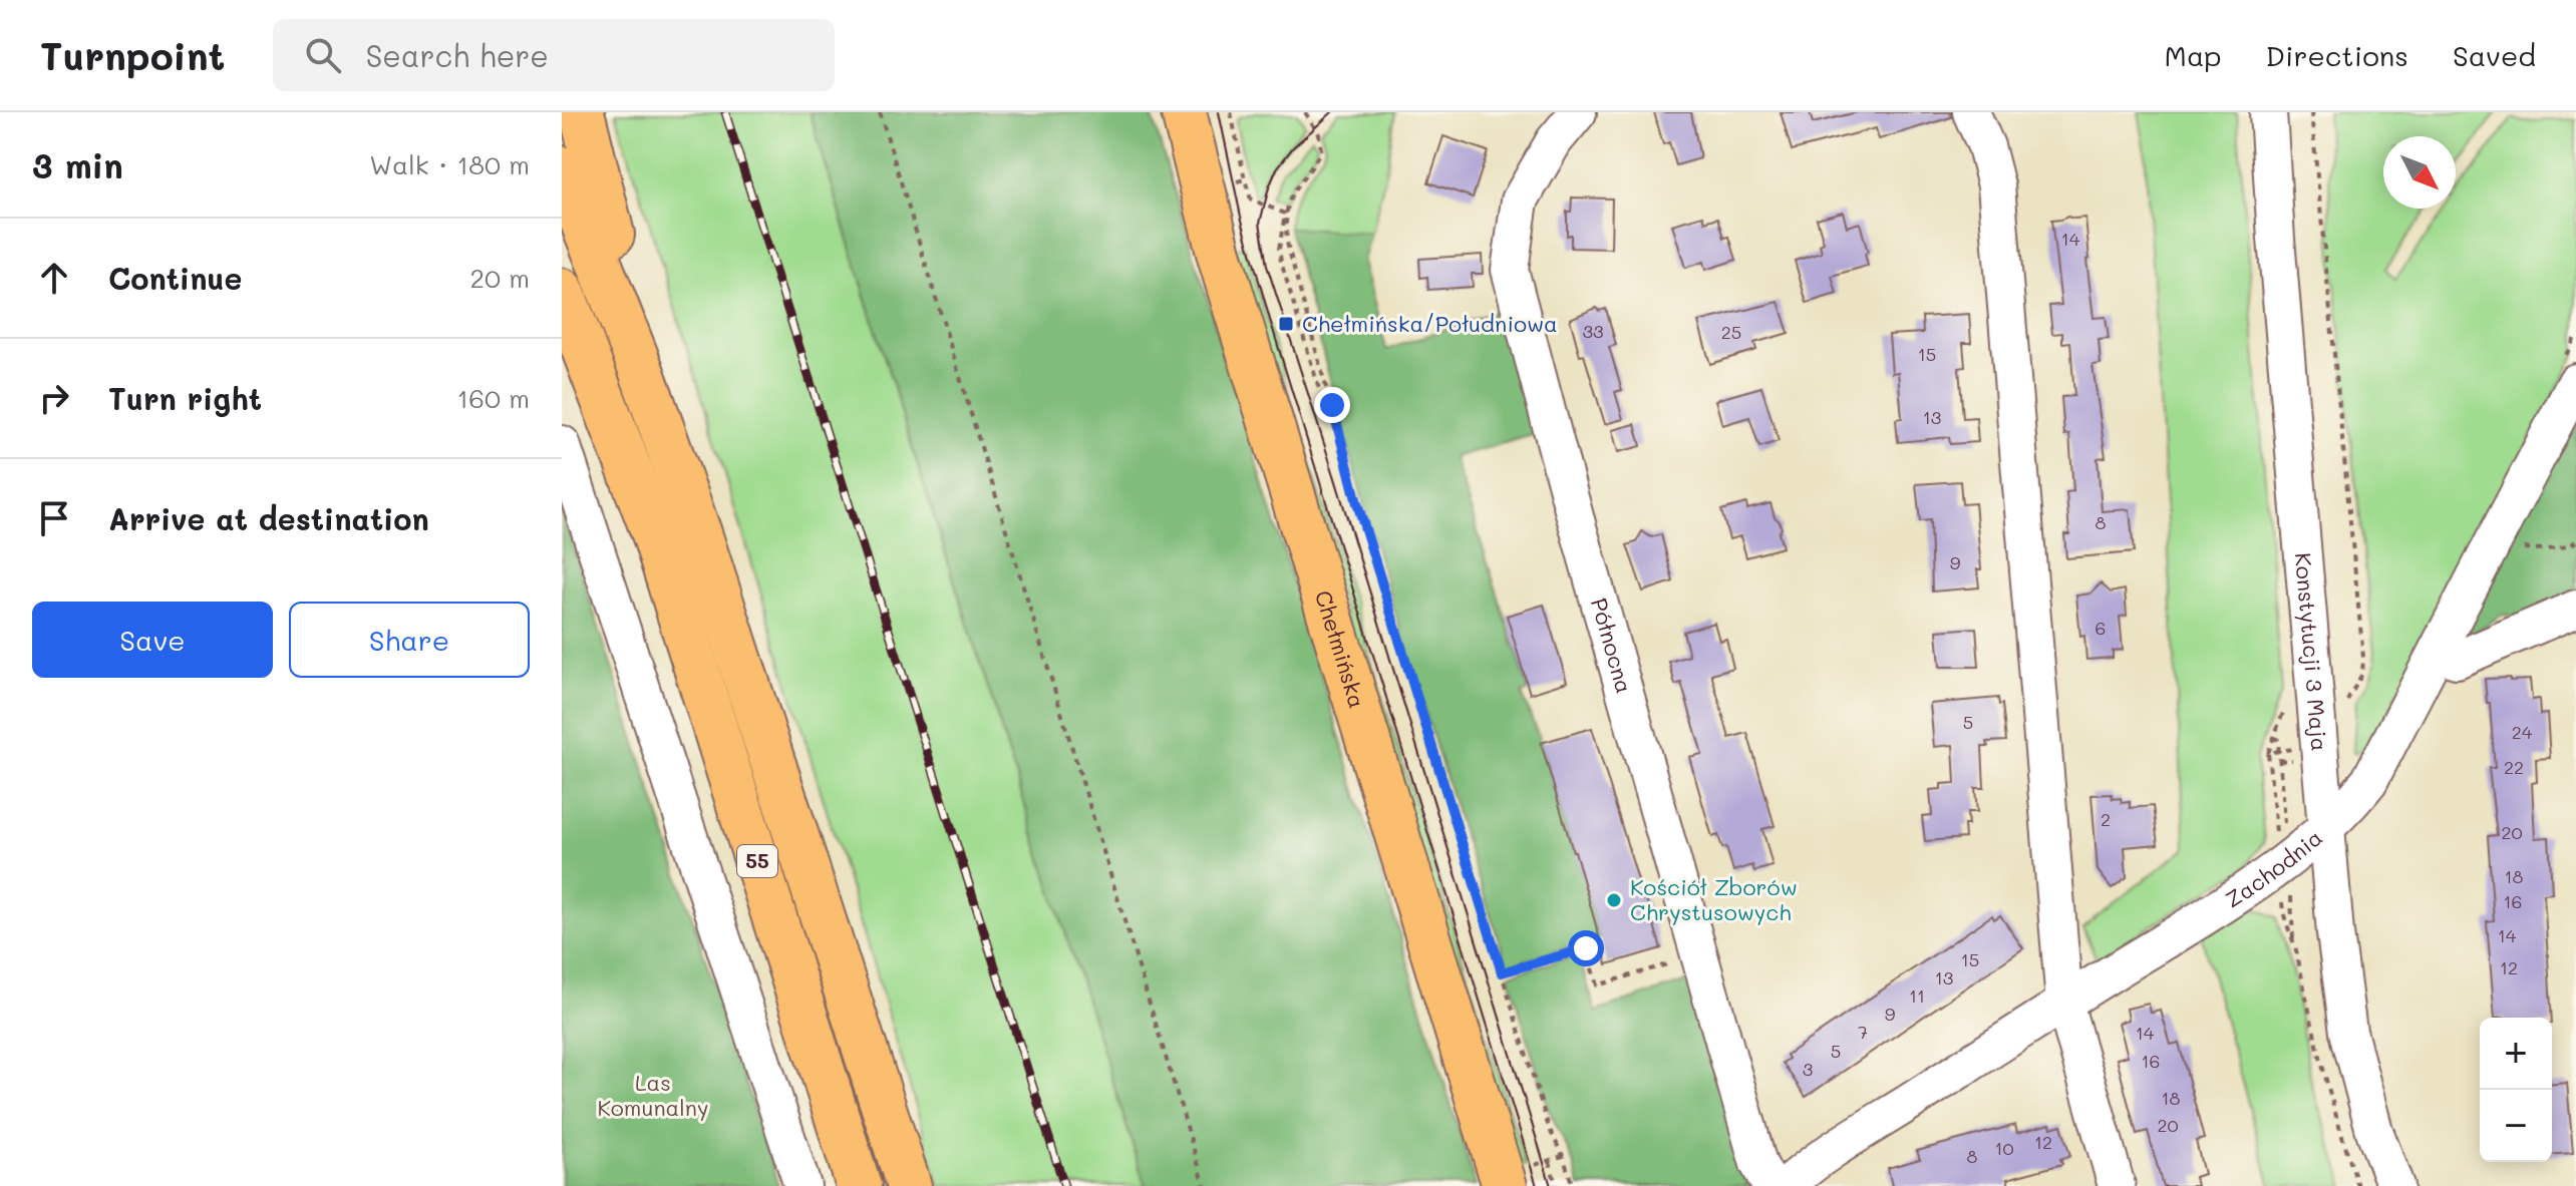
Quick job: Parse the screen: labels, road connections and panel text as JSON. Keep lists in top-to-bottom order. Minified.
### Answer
{"streets":{"main road":["Chełmińska","55"],"street":["Północna","Konstytucji 3 Maja","Zachodnia"]},"crossings":[["Konstytucji 3 Maja","Zachodnia"]],"parks":["Las Komunalny"],"places":{"transit":["Chełmińska/Południowa"],"other":["Kościół Zborów Chrystusowych"]},"house_numbers":["14","33","25","15","13","8","9","6","5","24","22","2","20","18","16","14","15","12","13","11","9","7","14","5","16","3","18","20","12","10","8"],"north":"bottom right","page":{"header":"Turnpoint","search":"Search here","nav":["Map","Directions","Saved"],"heading":["3 min","Walk · 180 m"],"list":[["Continue","20 m"],["Turn right","160 m"],"Arrive at destination"],"buttons":["Save","Share"],"map_buttons":["+","−"]}}
